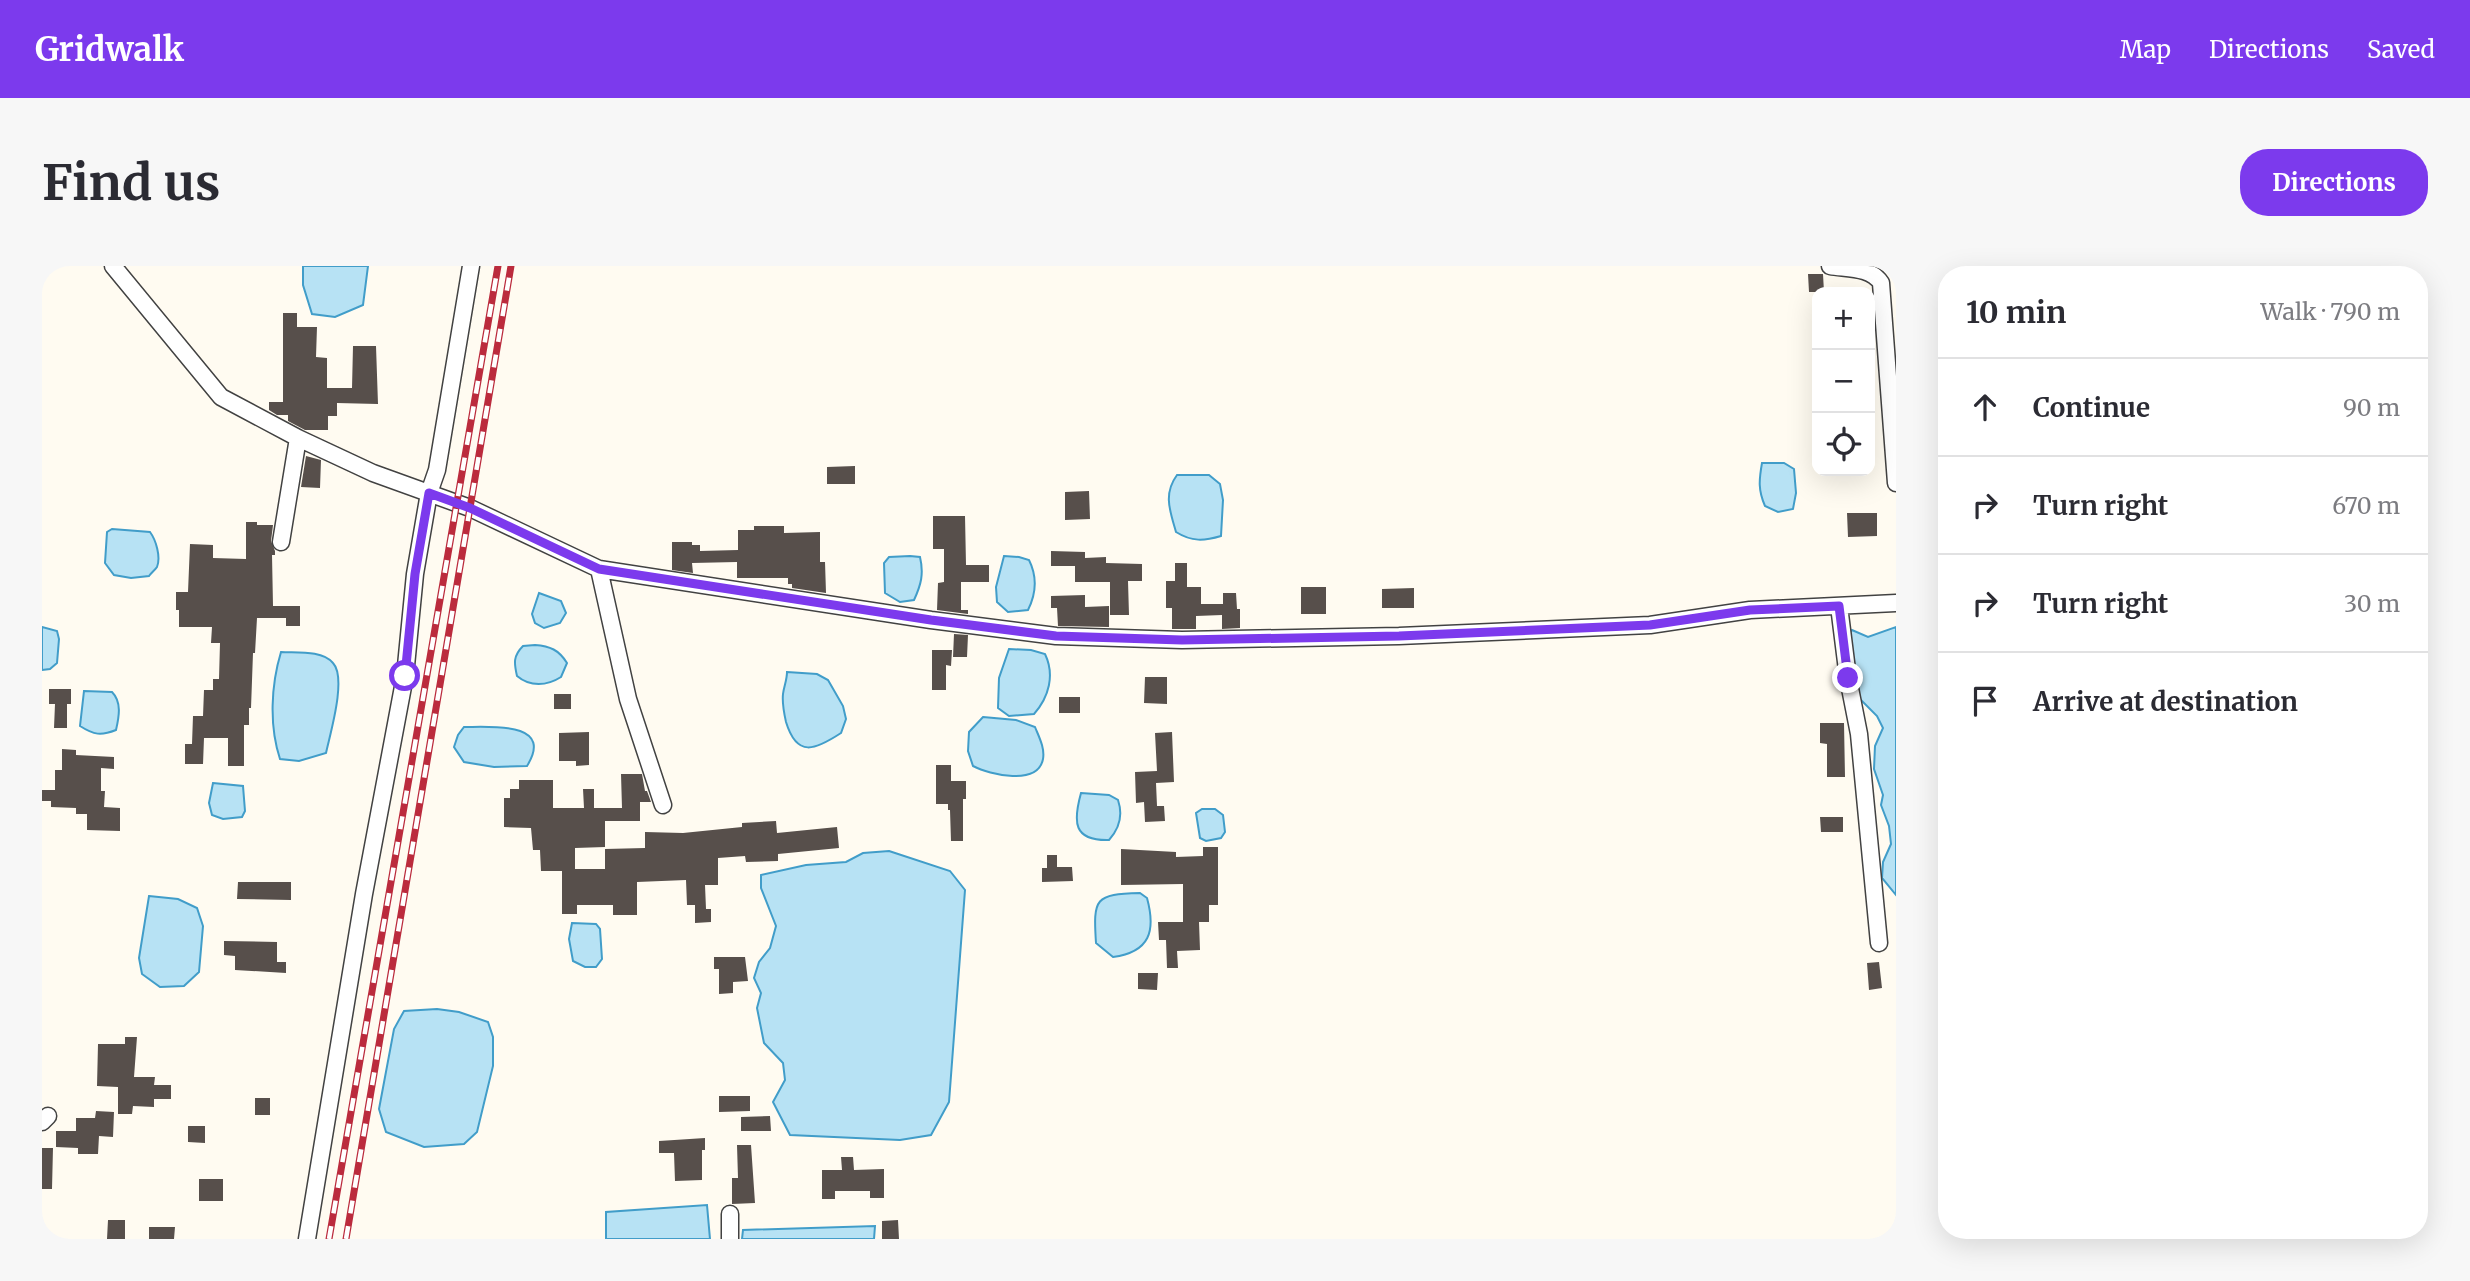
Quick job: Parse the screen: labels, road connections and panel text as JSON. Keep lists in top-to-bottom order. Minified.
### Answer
{"page":{"header":"Gridwalk","nav":["Map","Directions","Saved"],"buttons":"Directions","title":"Find us","heading":["10 min","Walk · 790 m"],"map_buttons":["+","−"],"list":[["Continue","90 m"],["Turn right","670 m"],["Turn right","30 m"],"Arrive at destination"]}}
